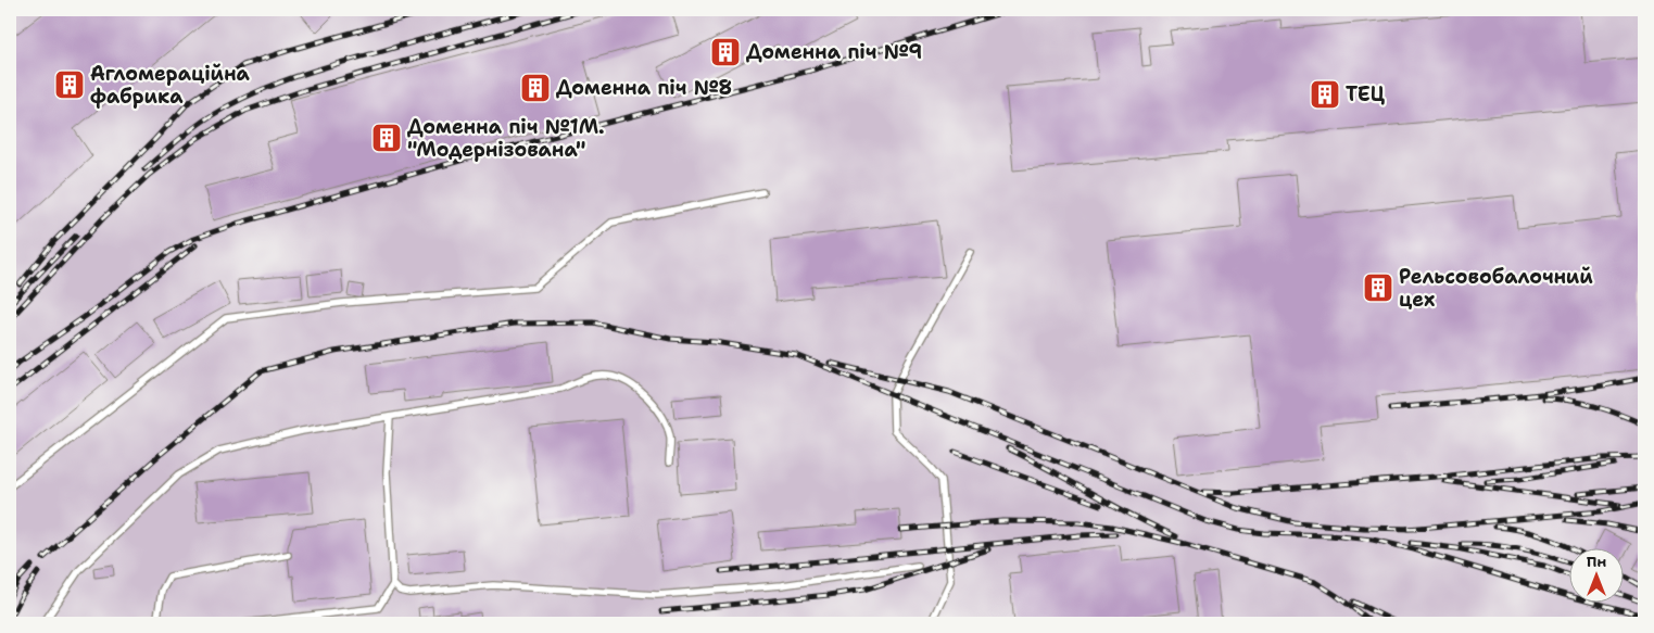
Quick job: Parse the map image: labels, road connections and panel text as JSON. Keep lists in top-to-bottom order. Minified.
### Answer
{"places":{"building":["Доменна піч №9","Агломераційна фабрика","Доменна піч №8","ТЕЦ","Доменна піч №1М. \"Модернізована\"","Рельсовобалочний цех"]},"north":"top"}
